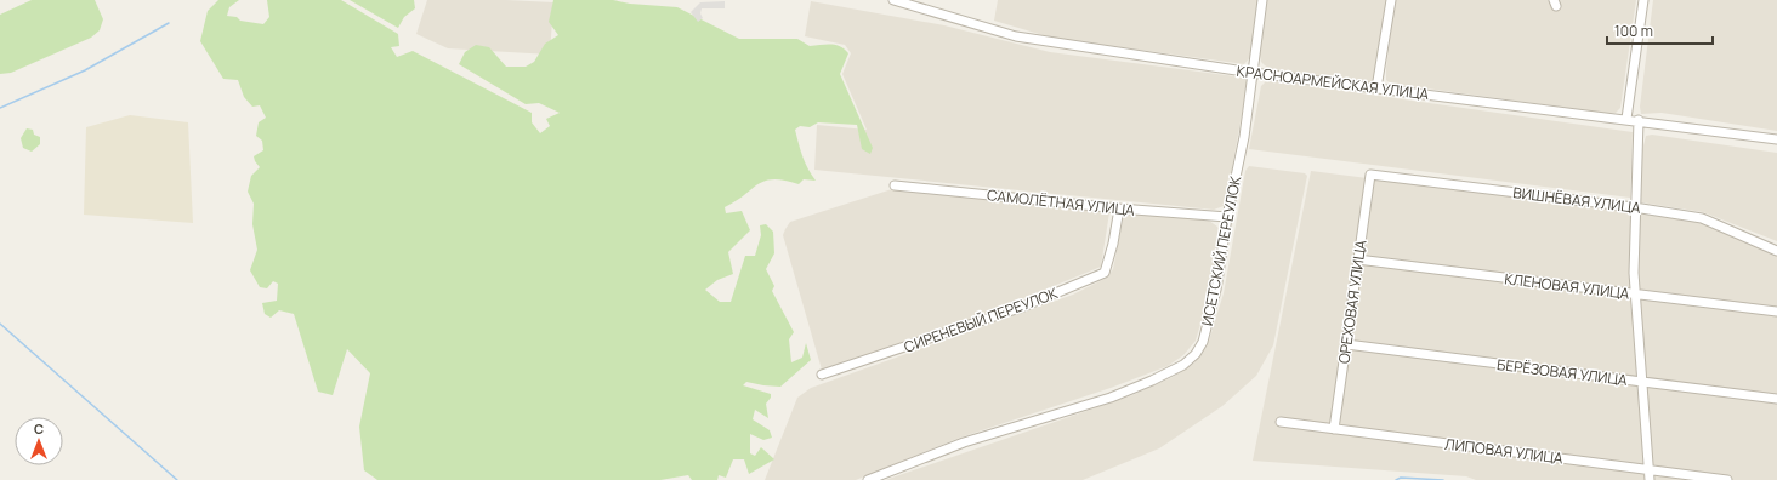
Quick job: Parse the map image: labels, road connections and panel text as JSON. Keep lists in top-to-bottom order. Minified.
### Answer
{"streets":{"street":["КРАСНОАРМЕЙСКАЯ УЛИЦА","ВИШНЁВАЯ УЛИЦА","САМОЛЁТНАЯ УЛИЦА","ИСЕТСКИЙ ПЕРЕУЛОК","КЛЕНОВАЯ УЛИЦА","ОРЕХОВАЯ УЛИЦА","СИРЕНЕВЫЙ ПЕРЕУЛОК","БЕРЁЗОВАЯ УЛИЦА","ЛИПОВАЯ УЛИЦА"]},"crossings":[["КРАСНОАРМЕЙСКАЯ УЛИЦА","ИСЕТСКИЙ ПЕРЕУЛОК"],["ВИШНЁВАЯ УЛИЦА","ОРЕХОВАЯ УЛИЦА"],["САМОЛЁТНАЯ УЛИЦА","ИСЕТСКИЙ ПЕРЕУЛОК"],["САМОЛЁТНАЯ УЛИЦА","СИРЕНЕВЫЙ ПЕРЕУЛОК"],["КЛЕНОВАЯ УЛИЦА","ОРЕХОВАЯ УЛИЦА"],["ОРЕХОВАЯ УЛИЦА","БЕРЁЗОВАЯ УЛИЦА"],["ОРЕХОВАЯ УЛИЦА","ЛИПОВАЯ УЛИЦА"]],"scale_bar":"100 m","north":"top"}
